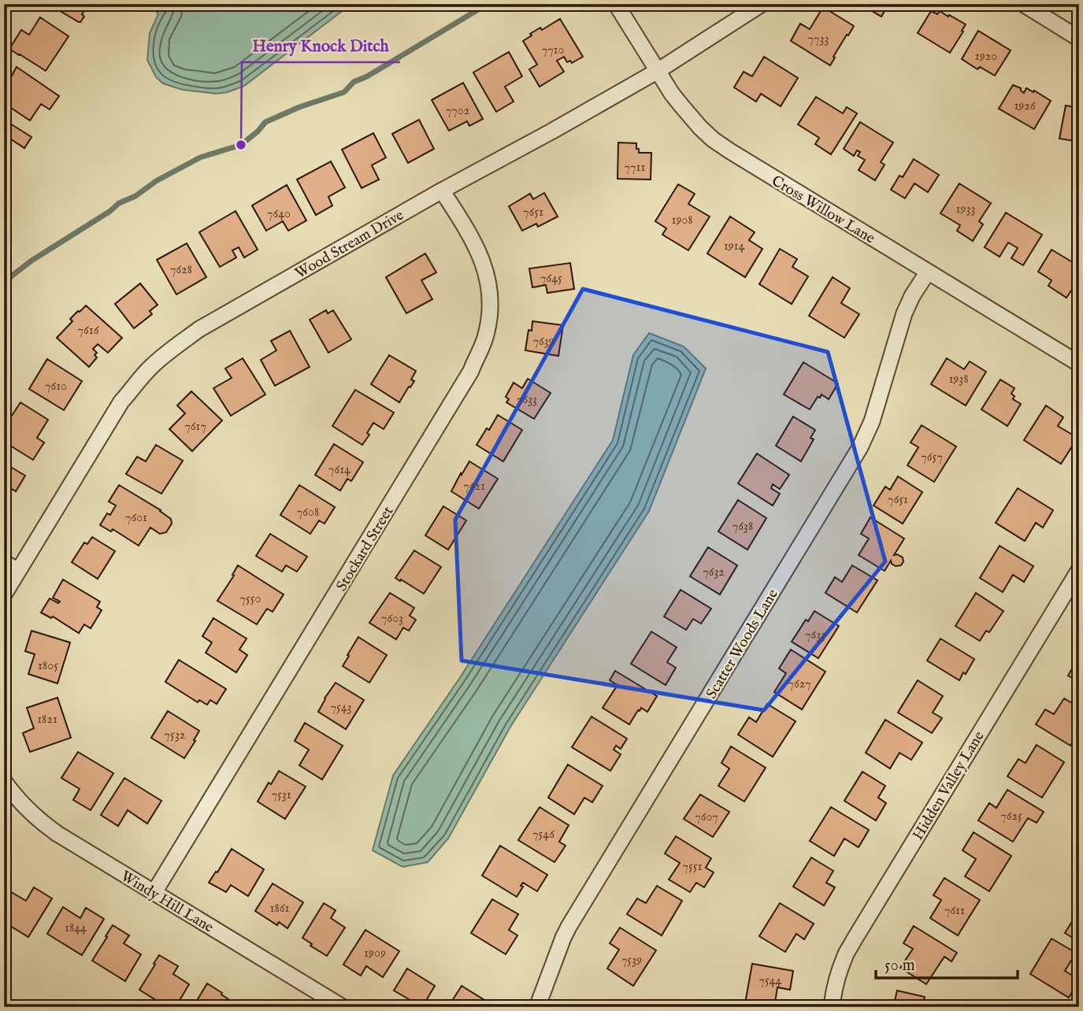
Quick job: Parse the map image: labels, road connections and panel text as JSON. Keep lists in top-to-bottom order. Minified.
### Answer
{"streets":{"street":["Cross Willow Lane","Wood Stream Drive","Stockard Street","Scatter Woods Lane","Hidden Valley Lane","Windy Hill Lane"]},"crossings":[["Cross Willow Lane","Wood Stream Drive"],["Cross Willow Lane","Scatter Woods Lane"],["Wood Stream Drive","Stockard Street"],["Stockard Street","Windy Hill Lane"]],"places":["Henry Knock Ditch"],"house_numbers":["7733","7710","1920","1926","7702","7711","1933","7651","7640","1908","1914","7628","7645","7616","7639","1938","7610","7633","7617","7657","7614","7621","7651","7608","7601","7638","7632","7550","7603","7633","1805","7627","7543","1821","7532","7531","7625","7607","7546","7551","1861","7611","1844","1909","7539","7544"],"scale_bar":"50 m"}
